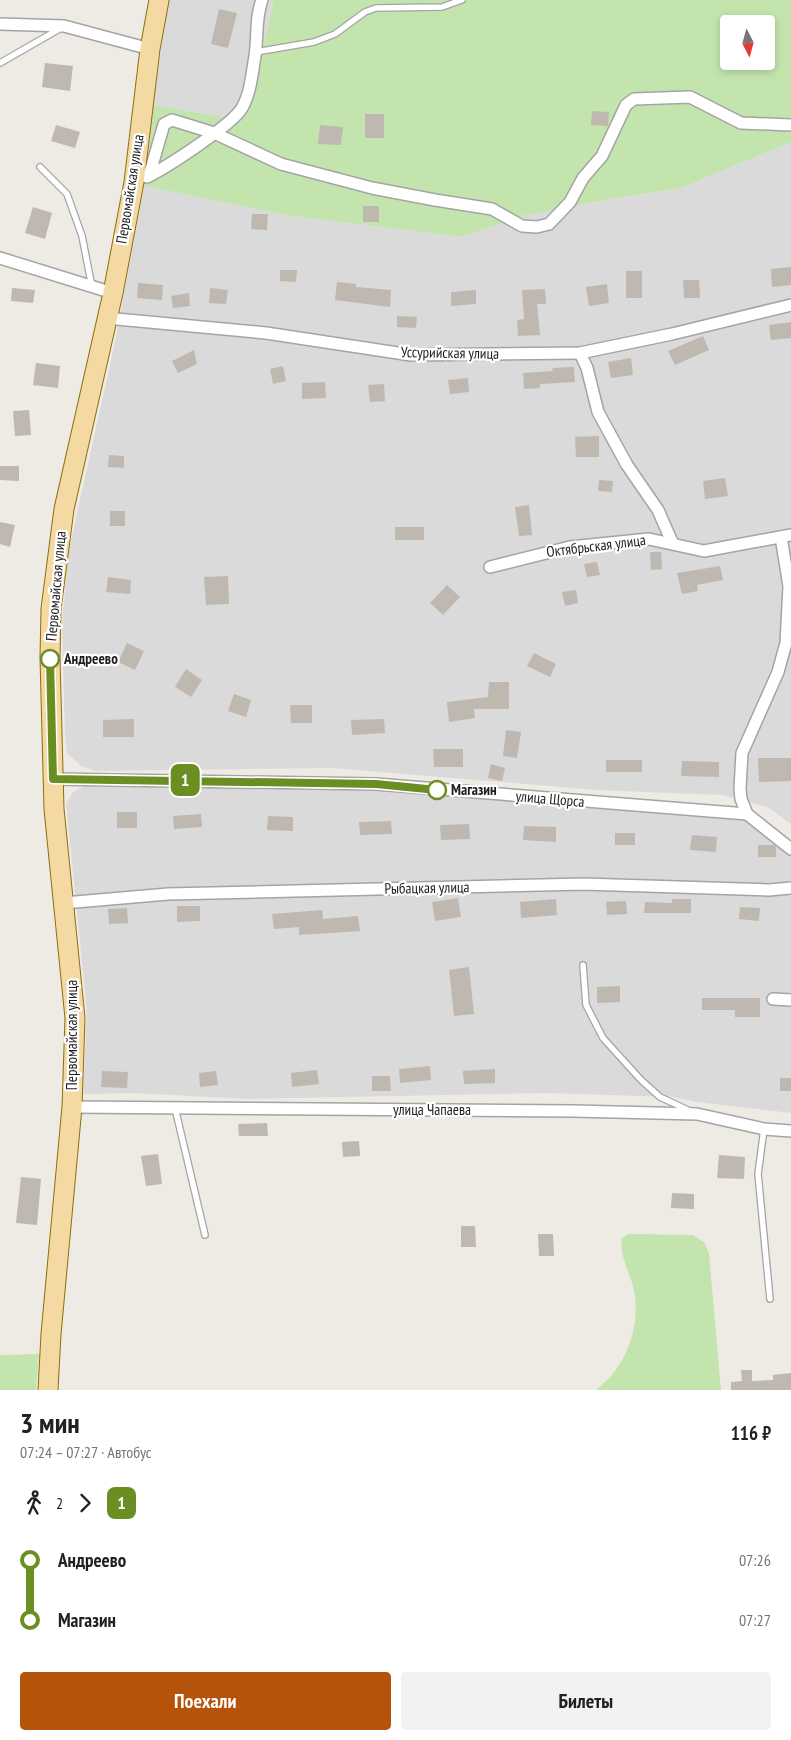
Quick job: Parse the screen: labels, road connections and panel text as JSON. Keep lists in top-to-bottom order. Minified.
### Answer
{"streets":{"main road":["Первомайская улица"],"street":["Уссурийская улица","Октябрьская улица","улица Щорса","Рыбацкая улица","улица Чапаева"]},"crossings":[["Первомайская улица","Уссурийская улица"],["Первомайская улица","улица Щорса"],["Первомайская улица","Рыбацкая улица"],["Первомайская улица","улица Чапаева"]],"places":["Андреево","Магазин"],"lines":["bus line 1"],"north":"bottom","page":{"on_map":"1","heading":["3 мин","07:24 – 07:27 · Автобус","116 ₽"],"legs":["2","1"],"list":[{"name":"Андреево","value":"07:26"},{"name":"Магазин","value":"07:27"}],"buttons":["Поехали","Билеты"]}}
